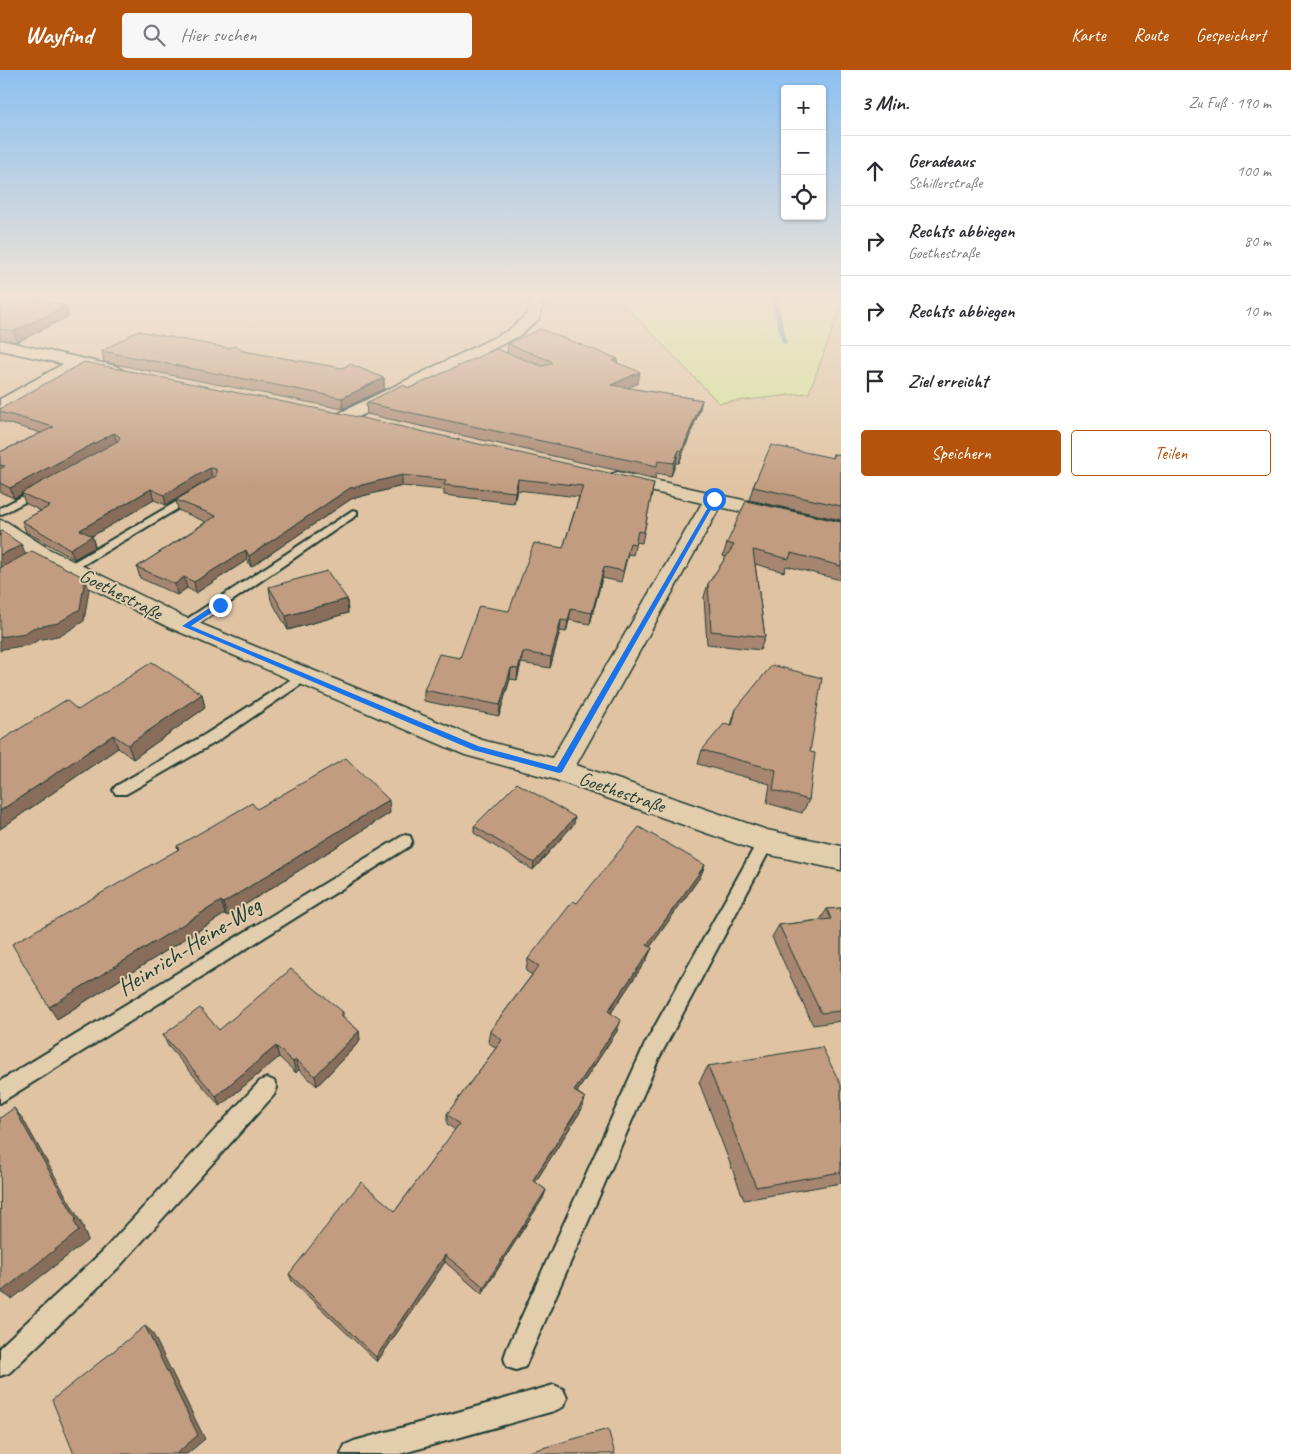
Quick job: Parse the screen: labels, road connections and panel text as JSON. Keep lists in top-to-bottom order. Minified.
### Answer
{"streets":{"street":["Goethestraße"],"lane":["Heinrich-Heine-Weg"]},"page":{"header":"Wayfind","search":"Hier suchen","nav":["Karte","Route","Gespeichert"],"heading":["3 Min.","Zu Fuß · 190 m"],"map_buttons":["+","−"],"list":[["Geradeaus","Schillerstraße","100 m"],["Rechts abbiegen","Goethestraße","80 m"],["Rechts abbiegen","10 m"],"Ziel erreicht"],"buttons":["Speichern","Teilen"]}}
